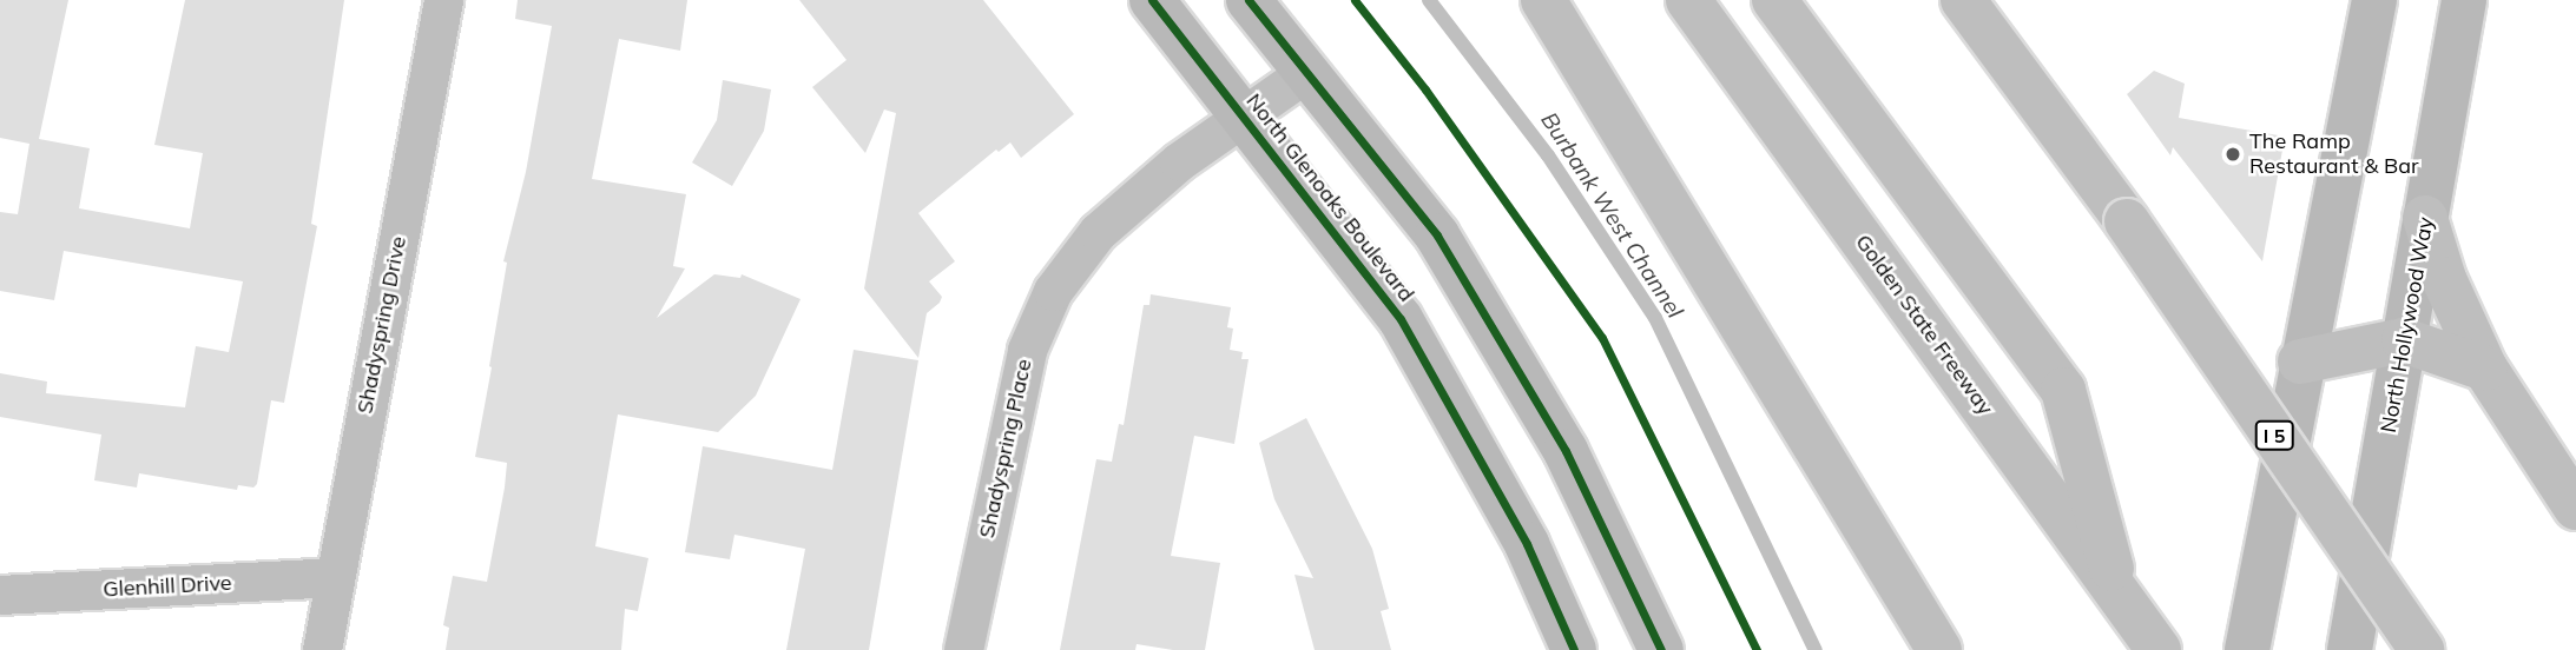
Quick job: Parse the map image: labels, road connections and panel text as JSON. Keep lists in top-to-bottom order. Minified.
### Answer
{"streets":{"highway":["Golden State Freeway","I 5"],"main road":["North Glenoaks Boulevard","North Hollywood Way"],"street":["Shadyspring Drive","Shadyspring Place","Glenhill Drive"]},"crossings":[["North Glenoaks Boulevard","Shadyspring Place"],["Shadyspring Drive","Glenhill Drive"]],"water":["Burbank West Channel"],"places":["The Ramp Restaurant & Bar"]}
